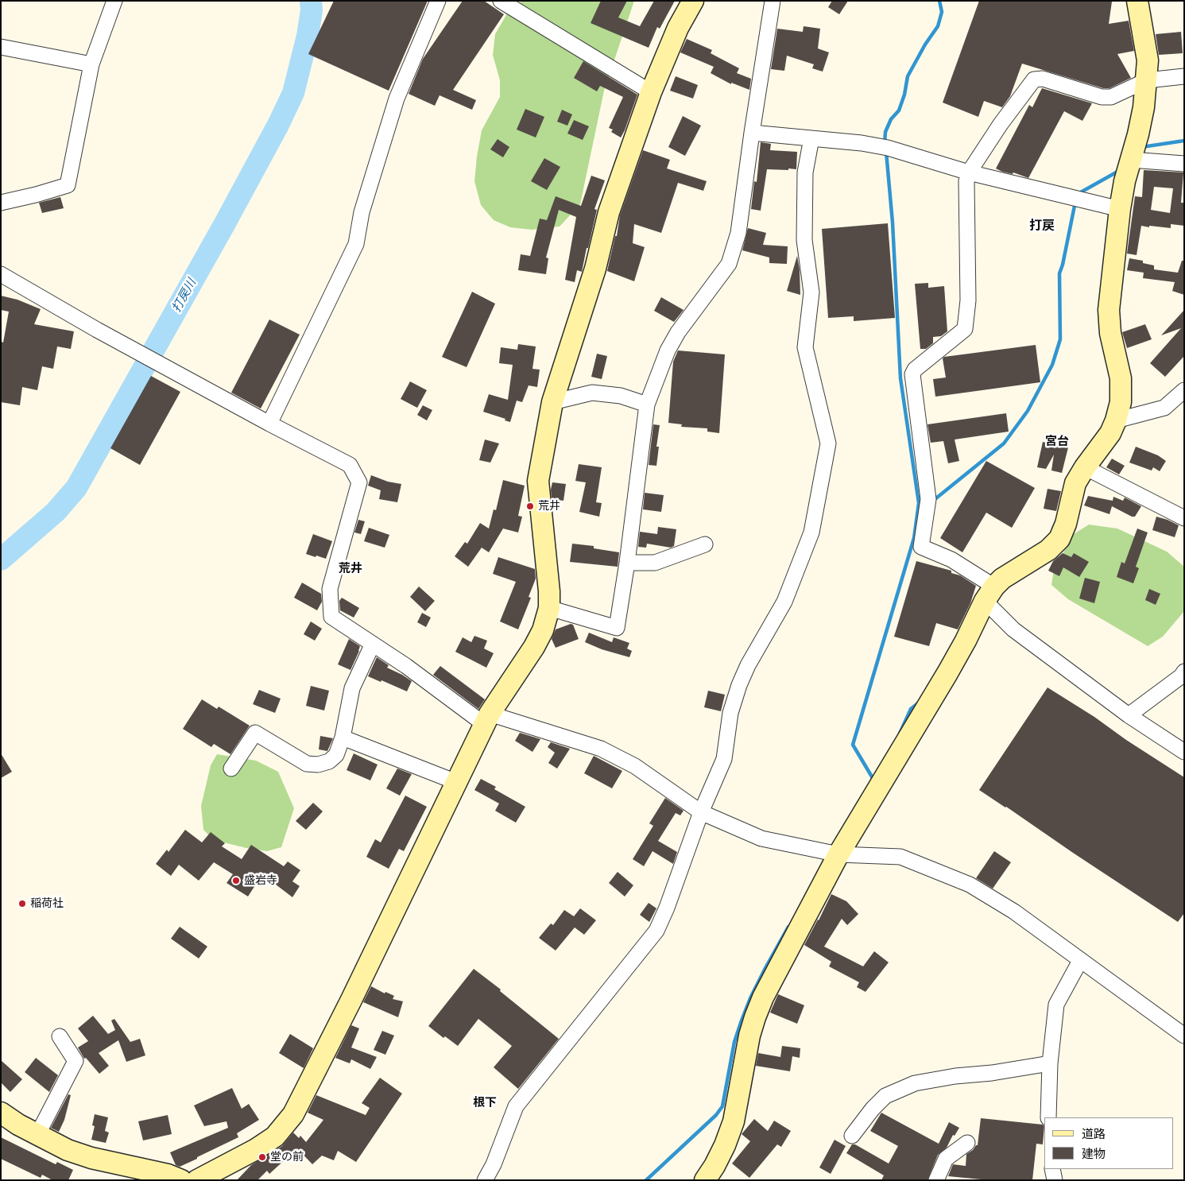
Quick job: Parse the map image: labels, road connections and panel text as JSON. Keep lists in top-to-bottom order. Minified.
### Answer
{"districts":["打戻","宮台","荒井","根下"],"water":["打戻川"],"places":["荒井","盛岩寺","稲荷社","堂の前"],"legend":["道路","建物"]}
